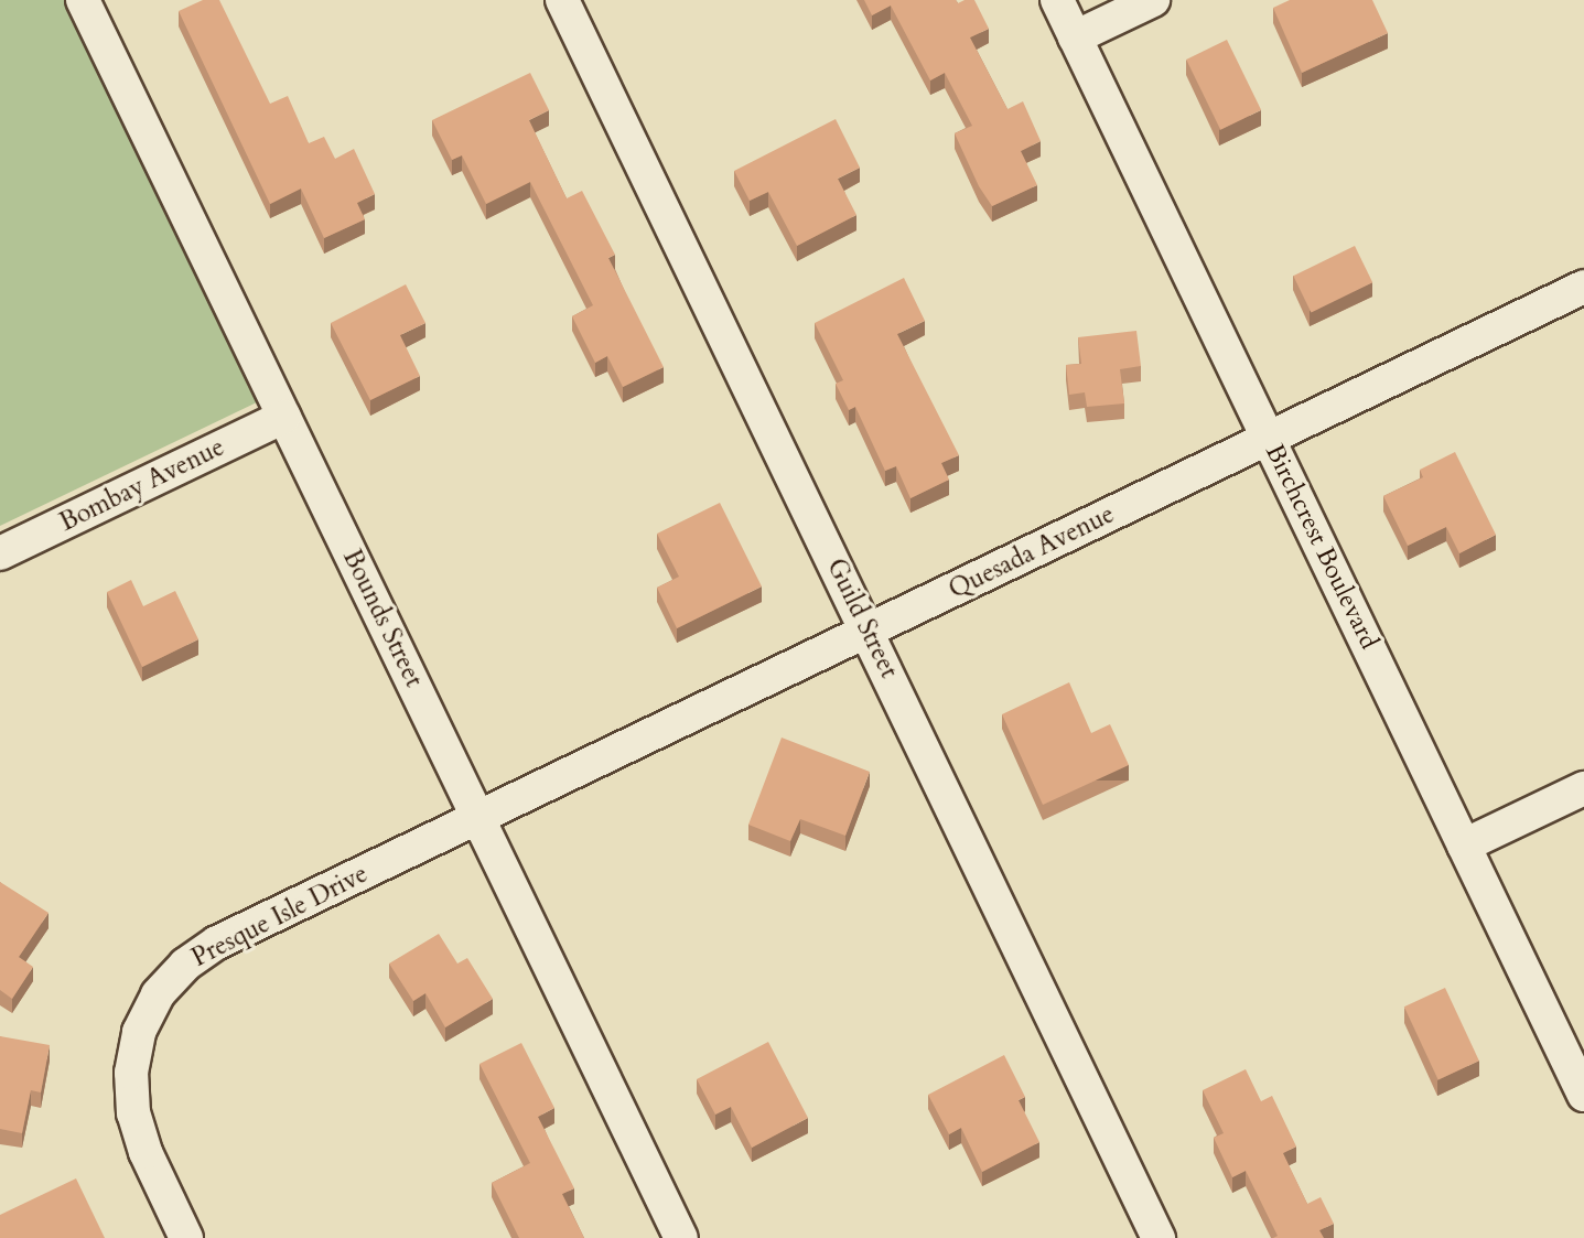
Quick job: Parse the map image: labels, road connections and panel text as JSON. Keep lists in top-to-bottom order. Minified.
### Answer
{"streets":{"street":["Bombay Avenue","Birchcrest Boulevard","Quesada Avenue","Bounds Street","Guild Street","Presque Isle Drive"]},"crossings":[["Bombay Avenue","Bounds Street"],["Birchcrest Boulevard","Quesada Avenue"],["Quesada Avenue","Bounds Street"],["Quesada Avenue","Guild Street"],["Quesada Avenue","Presque Isle Drive"],["Bounds Street","Presque Isle Drive"]]}
